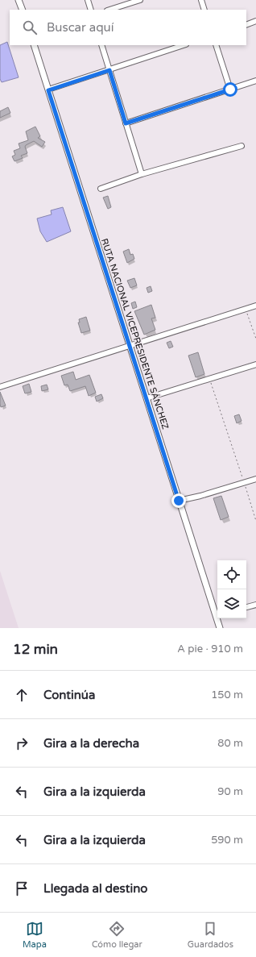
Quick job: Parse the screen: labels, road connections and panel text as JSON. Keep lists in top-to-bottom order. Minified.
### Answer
{"streets":{"street":["RUTA NACIONAL VICEPRESIDENTE SÁNCHEZ"]},"page":{"search":"Buscar aquí","heading":["12 min","A pie · 910 m"],"list":[["Continúa","150 m"],["Gira a la derecha","80 m"],["Gira a la izquierda","90 m"],["Gira a la izquierda","590 m"],"Llegada al destino"],"nav":["Mapa","Cómo llegar","Guardados"]}}
